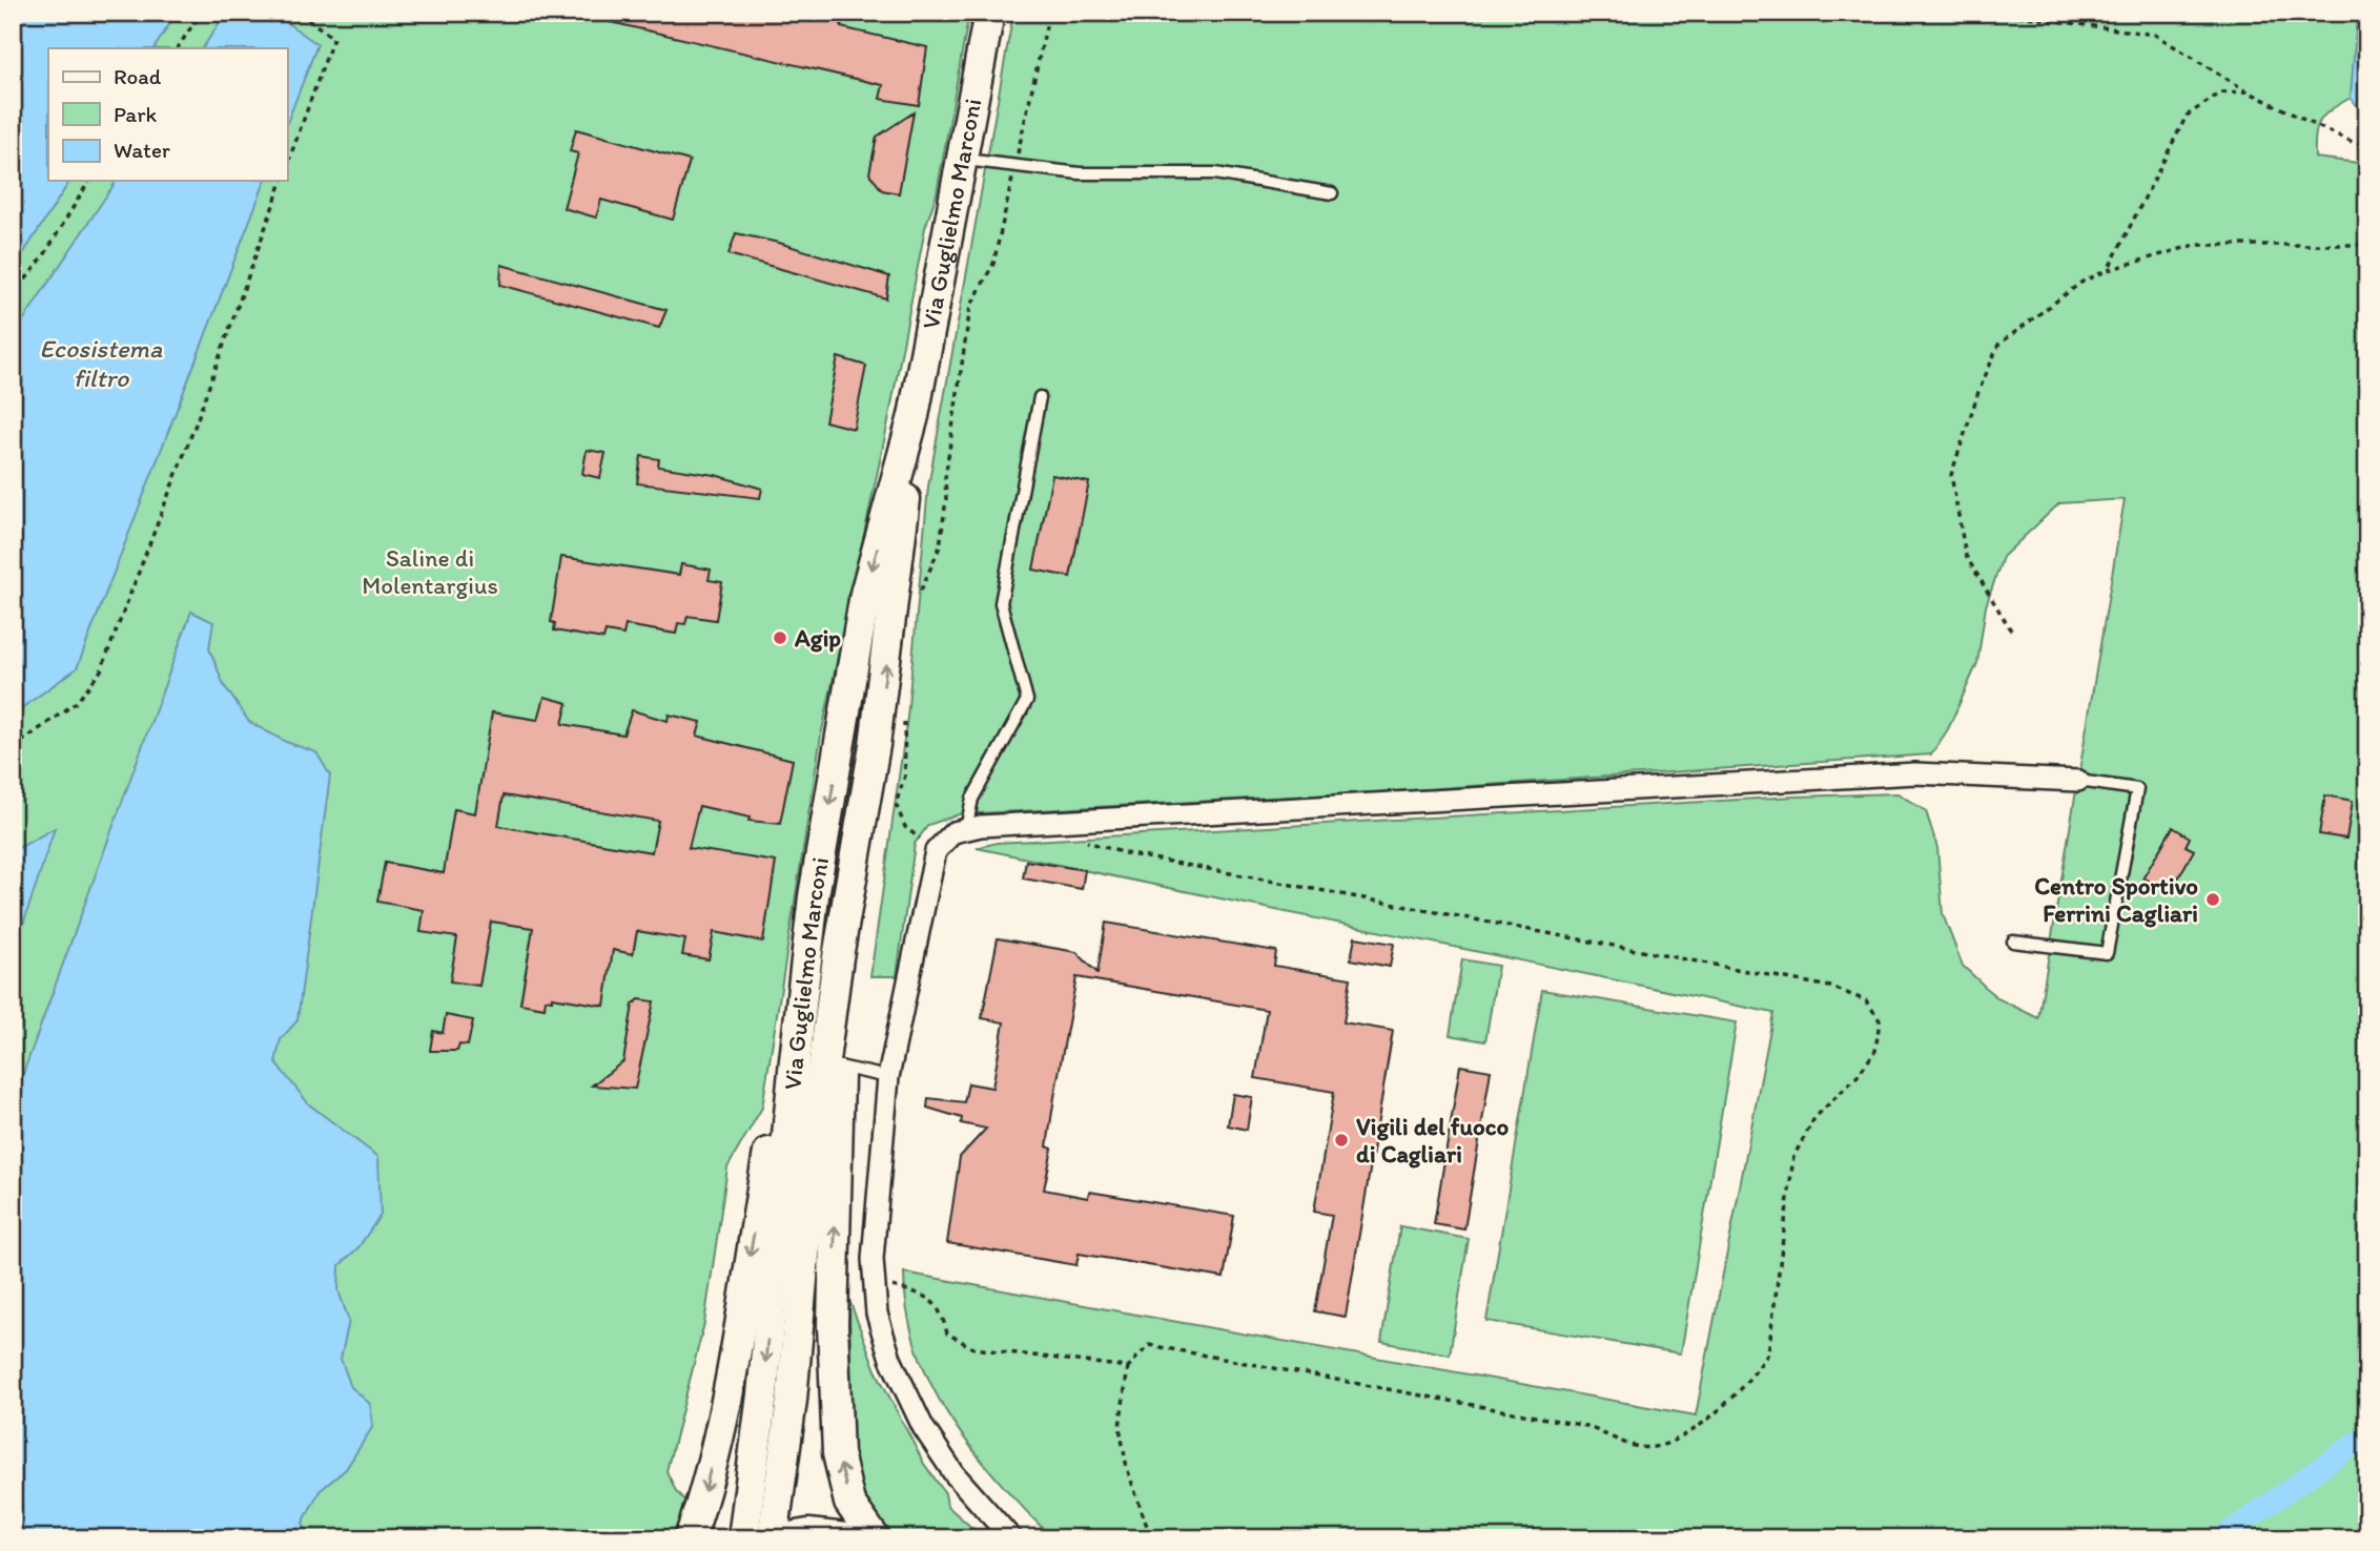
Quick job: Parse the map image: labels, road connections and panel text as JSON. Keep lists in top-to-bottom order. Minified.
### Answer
{"streets":{"main road":["Via Guglielmo Marconi"]},"water":["Ecosistema filtro"],"parks":["Saline di Molentargius"],"places":["Agip","Centro Sportivo Ferrini Cagliari","Vigili del fuoco di Cagliari"],"legend":["Road","Park","Water"]}
